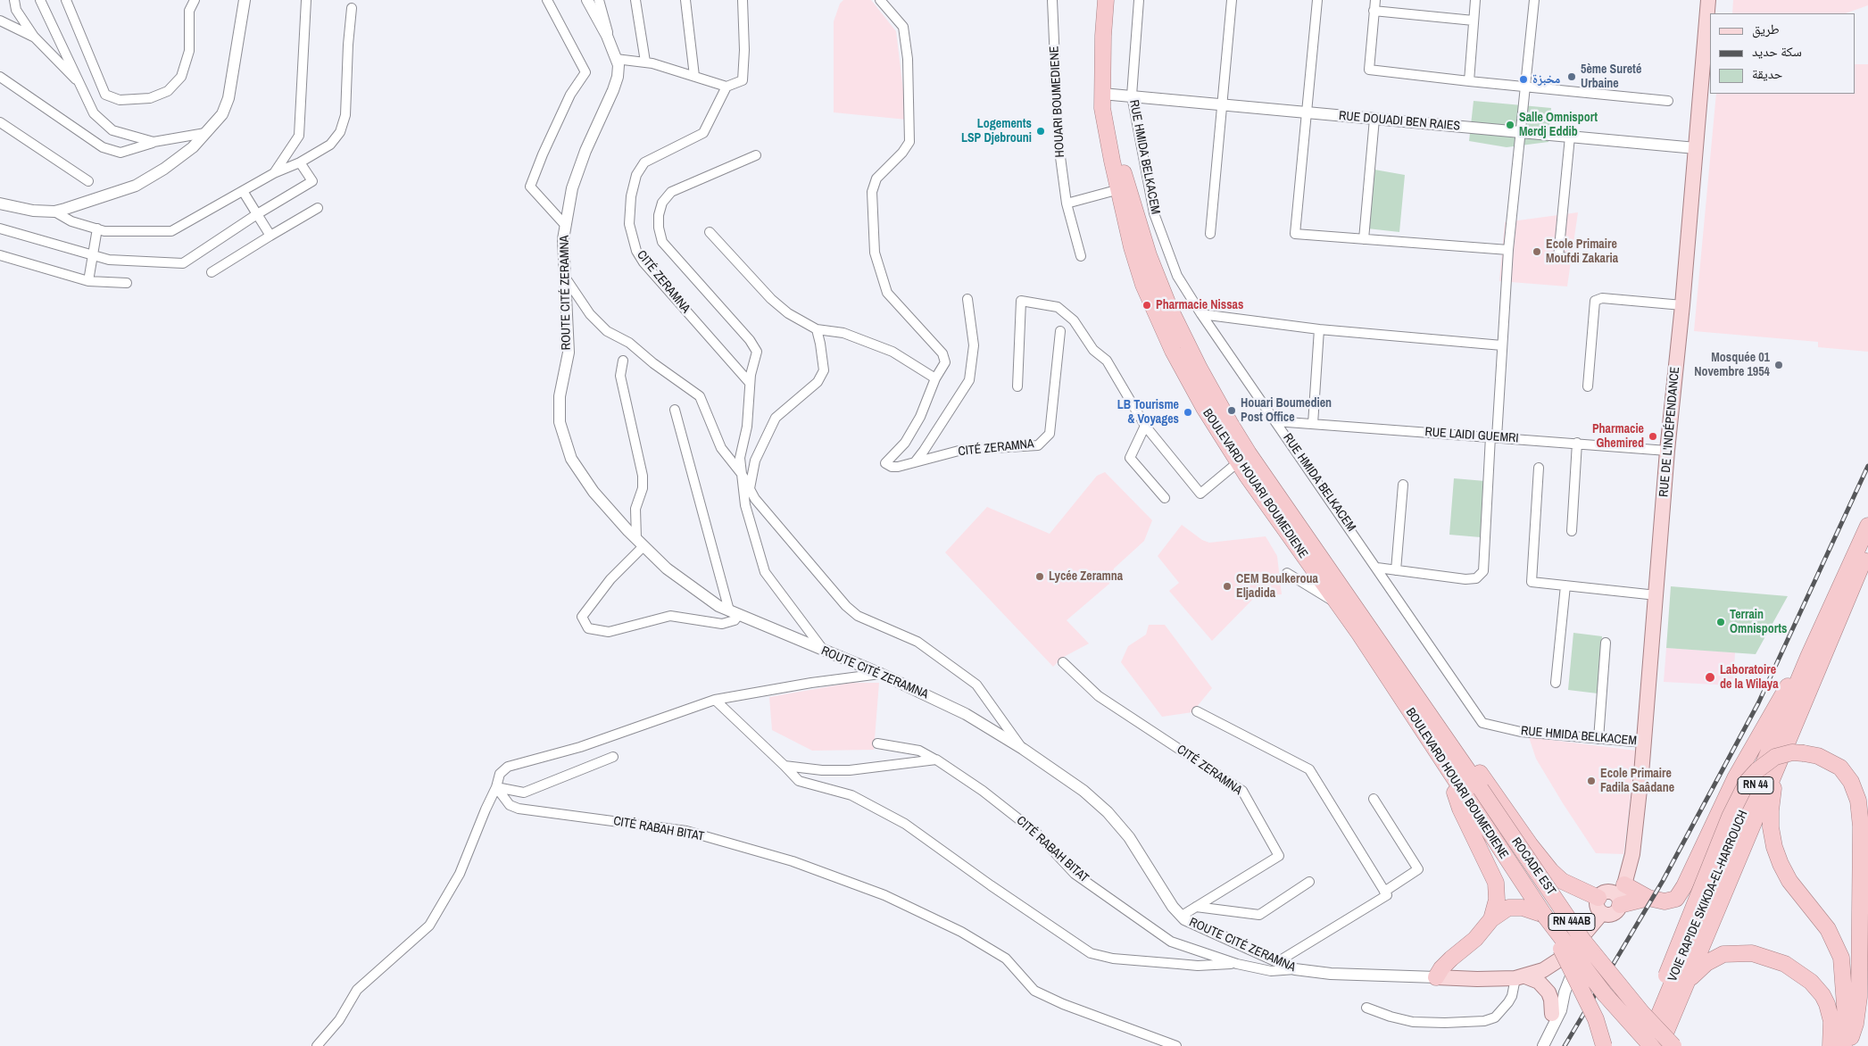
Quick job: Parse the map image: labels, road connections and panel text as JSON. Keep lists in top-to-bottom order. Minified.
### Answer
{"streets":{"highway":["BOULEVARD HOUARI BOUMEDIENE","RN 44","ROCADE EST","VOIE RAPIDE SKIKDA-EL-HARROUCH","RN 44AB"],"main road":["ROUTE CITÉ ZERAMNA","RUE DE L'INDÉPENDANCE"],"street":["HOUARI BOUMEDIENE","RUE DOUADI BEN RAIES","RUE HMIDA BELKACEM","CITÉ ZERAMNA","RUE LAIDI GUEMRI","CITÉ RABAH BITAT"]},"crossings":[["RUE DOUADI BEN RAIES","RUE HMIDA BELKACEM"],["RUE DOUADI BEN RAIES","RUE DE L'INDÉPENDANCE"],["RUE DOUADI BEN RAIES","BOULEVARD HOUARI BOUMEDIENE"],["RUE HMIDA BELKACEM","RUE DE L'INDÉPENDANCE"],["RUE HMIDA BELKACEM","RUE LAIDI GUEMRI"],["CITÉ ZERAMNA","ROUTE CITÉ ZERAMNA"],["ROUTE CITÉ ZERAMNA","RUE DE L'INDÉPENDANCE"],["ROUTE CITÉ ZERAMNA","CITÉ RABAH BITAT"],["RUE DE L'INDÉPENDANCE","RUE LAIDI GUEMRI"],["BOULEVARD HOUARI BOUMEDIENE","ROCADE EST"],["BOULEVARD HOUARI BOUMEDIENE","RN 44AB"]],"places":["5ème Sureté Urbaine","مخبزة","Salle Omnisport Merdj Eddib","Logements LSP Djebrouni","Ecole Primaire Moufdi Zakaria","Pharmacie Nissas","Mosquée 01 Novembre 1954","Houari Boumedien Post Office","LB Tourisme & Voyages","Pharmacie Ghemired","Lycée Zeramna","CEM Boulkeroua Eljadida","Terrain Omnisports","Laboratoire de la Wilaya","Ecole Primaire Fadila Saâdane"],"legend":["طريق","سكة حديد","حديقة"]}
